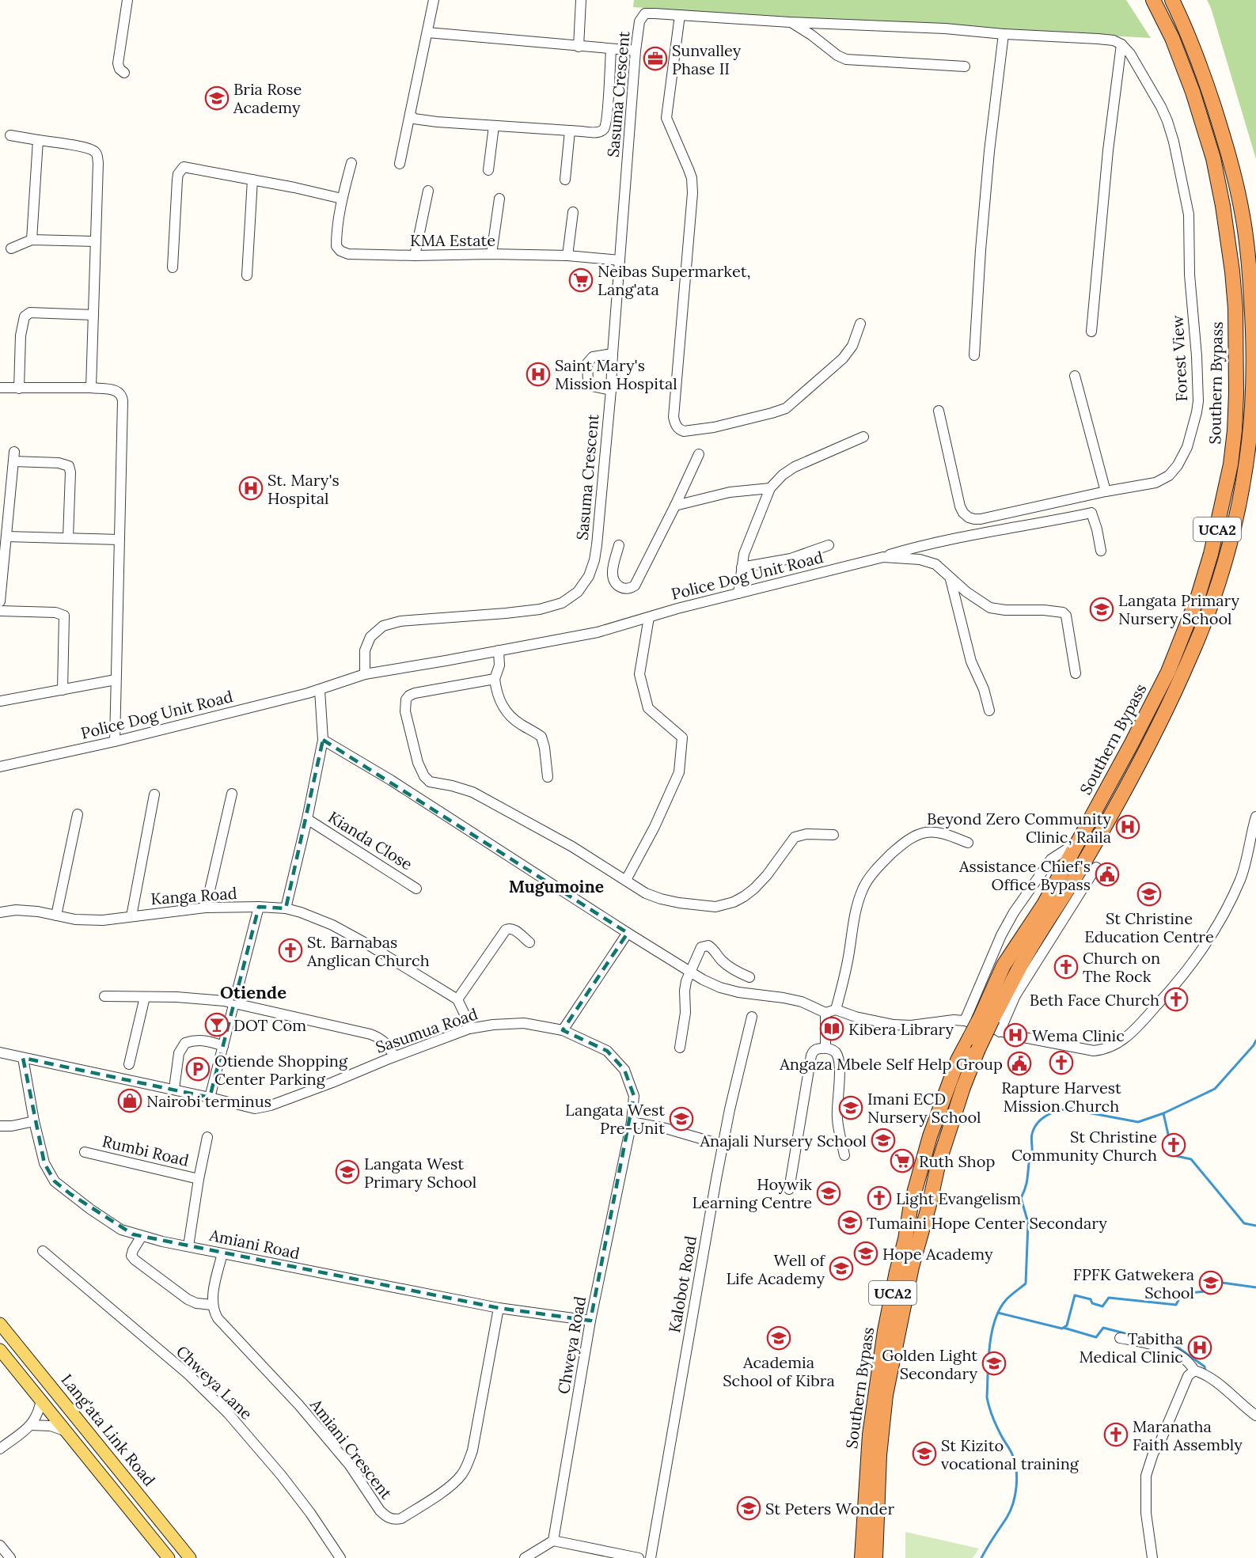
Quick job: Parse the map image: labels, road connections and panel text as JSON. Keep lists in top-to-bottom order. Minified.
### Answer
{"streets":{"highway":["Southern Bypass","UCA2"],"main road":["Lang'ata Link Road"],"street":["Sasuma Crescent","KMA Estate","Forest View","Police Dog Unit Road","Kianda Close","Kanga Road","Sasumua Road","Rumbi Road","Amiani Road","Kalobot Road","Chweya Road","Chweya Lane","Amiani Crescent"]},"crossings":[["Sasuma Crescent","KMA Estate"],["Sasuma Crescent","Police Dog Unit Road"],["Sasumua Road","Amiani Road"],["Sasumua Road","Chweya Road"],["Rumbi Road","Amiani Road"],["Amiani Road","Chweya Road"],["Amiani Road","Amiani Crescent"]],"districts":["Mugumoine","Otiende"],"places":{"office":["Sunvalley Phase II"],"school or university":["Bria Rose Academy","Langata Primary Nursery School","St Christine Education Centre","Imani ECD Nursery School","Langata West Pre-Unit","Anajali Nursery School","Langata West Primary School","Hoywik Learning Centre","Tumaini Hope Center Secondary","Hope Academy","Well of Life Academy","FPFK Gatwekera School","Academia School of Kibra","Golden Light Secondary","St Kizito vocational training","St Peters Wonder"],"supermarket":["Neibas Supermarket, Lang'ata","Ruth Shop"],"hospital":["Saint Mary's Mission Hospital","St. Mary's Hospital","Beyond Zero Community Clinic, Raila","Wema Clinic","Tabitha Medical Clinic"],"public building":["Assistance Chief's Office Bypass","Angaza Mbele Self Help Group"],"church":["St. Barnabas Anglican Church","Church on The Rock","Beth Face Church","Rapture Harvest Mission Church","St Christine Community Church","Light Evangelism","Maranatha Faith Assembly"],"bar":["DOT Com"],"library":["Kibera Library"],"parking":["Otiende Shopping Center Parking"],"shop":["Nairobi terminus"]}}
